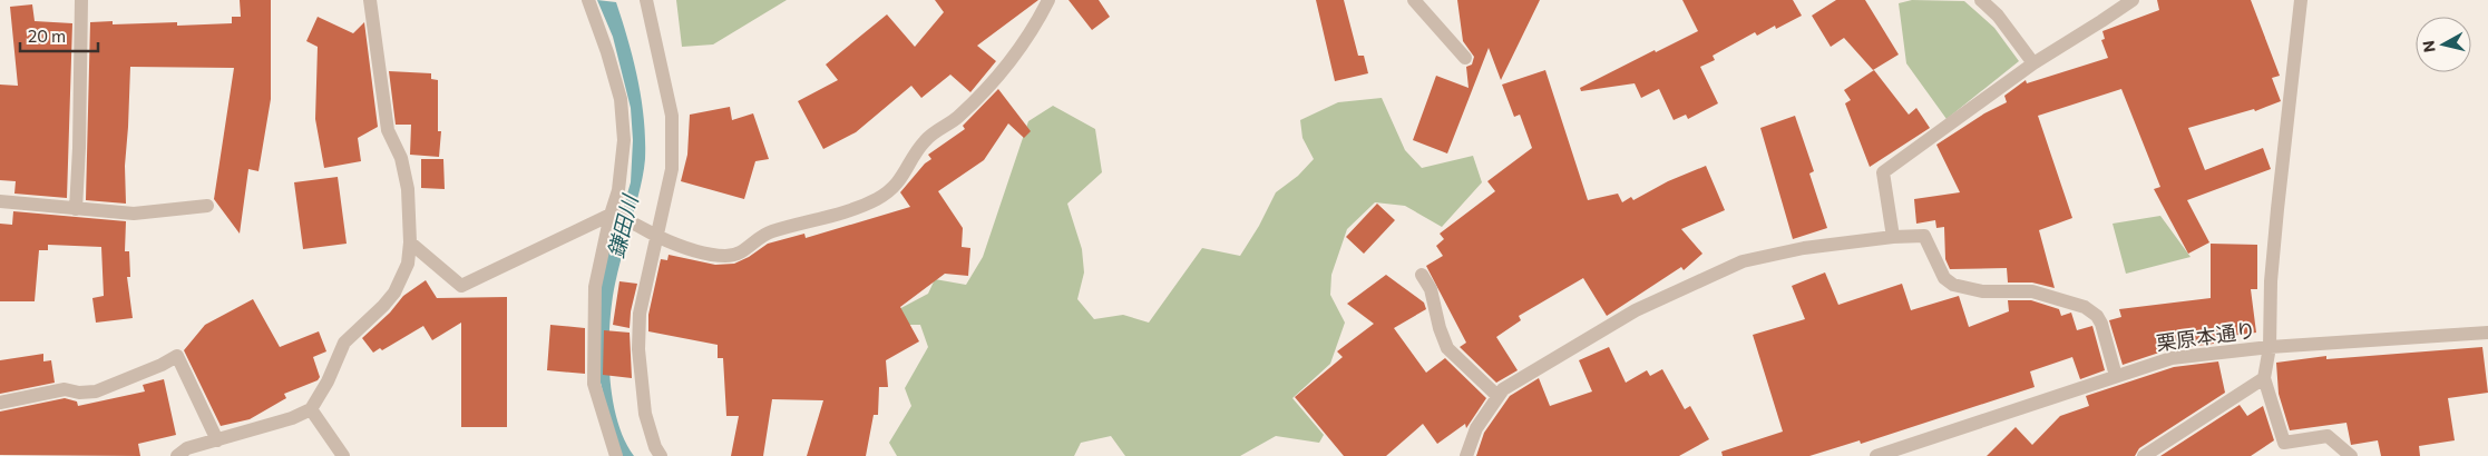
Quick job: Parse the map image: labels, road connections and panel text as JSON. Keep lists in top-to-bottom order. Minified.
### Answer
{"streets":{"street":["栗原本通り"]},"water":["鎌田川"],"scale_bar":"20 m","north":"left"}
